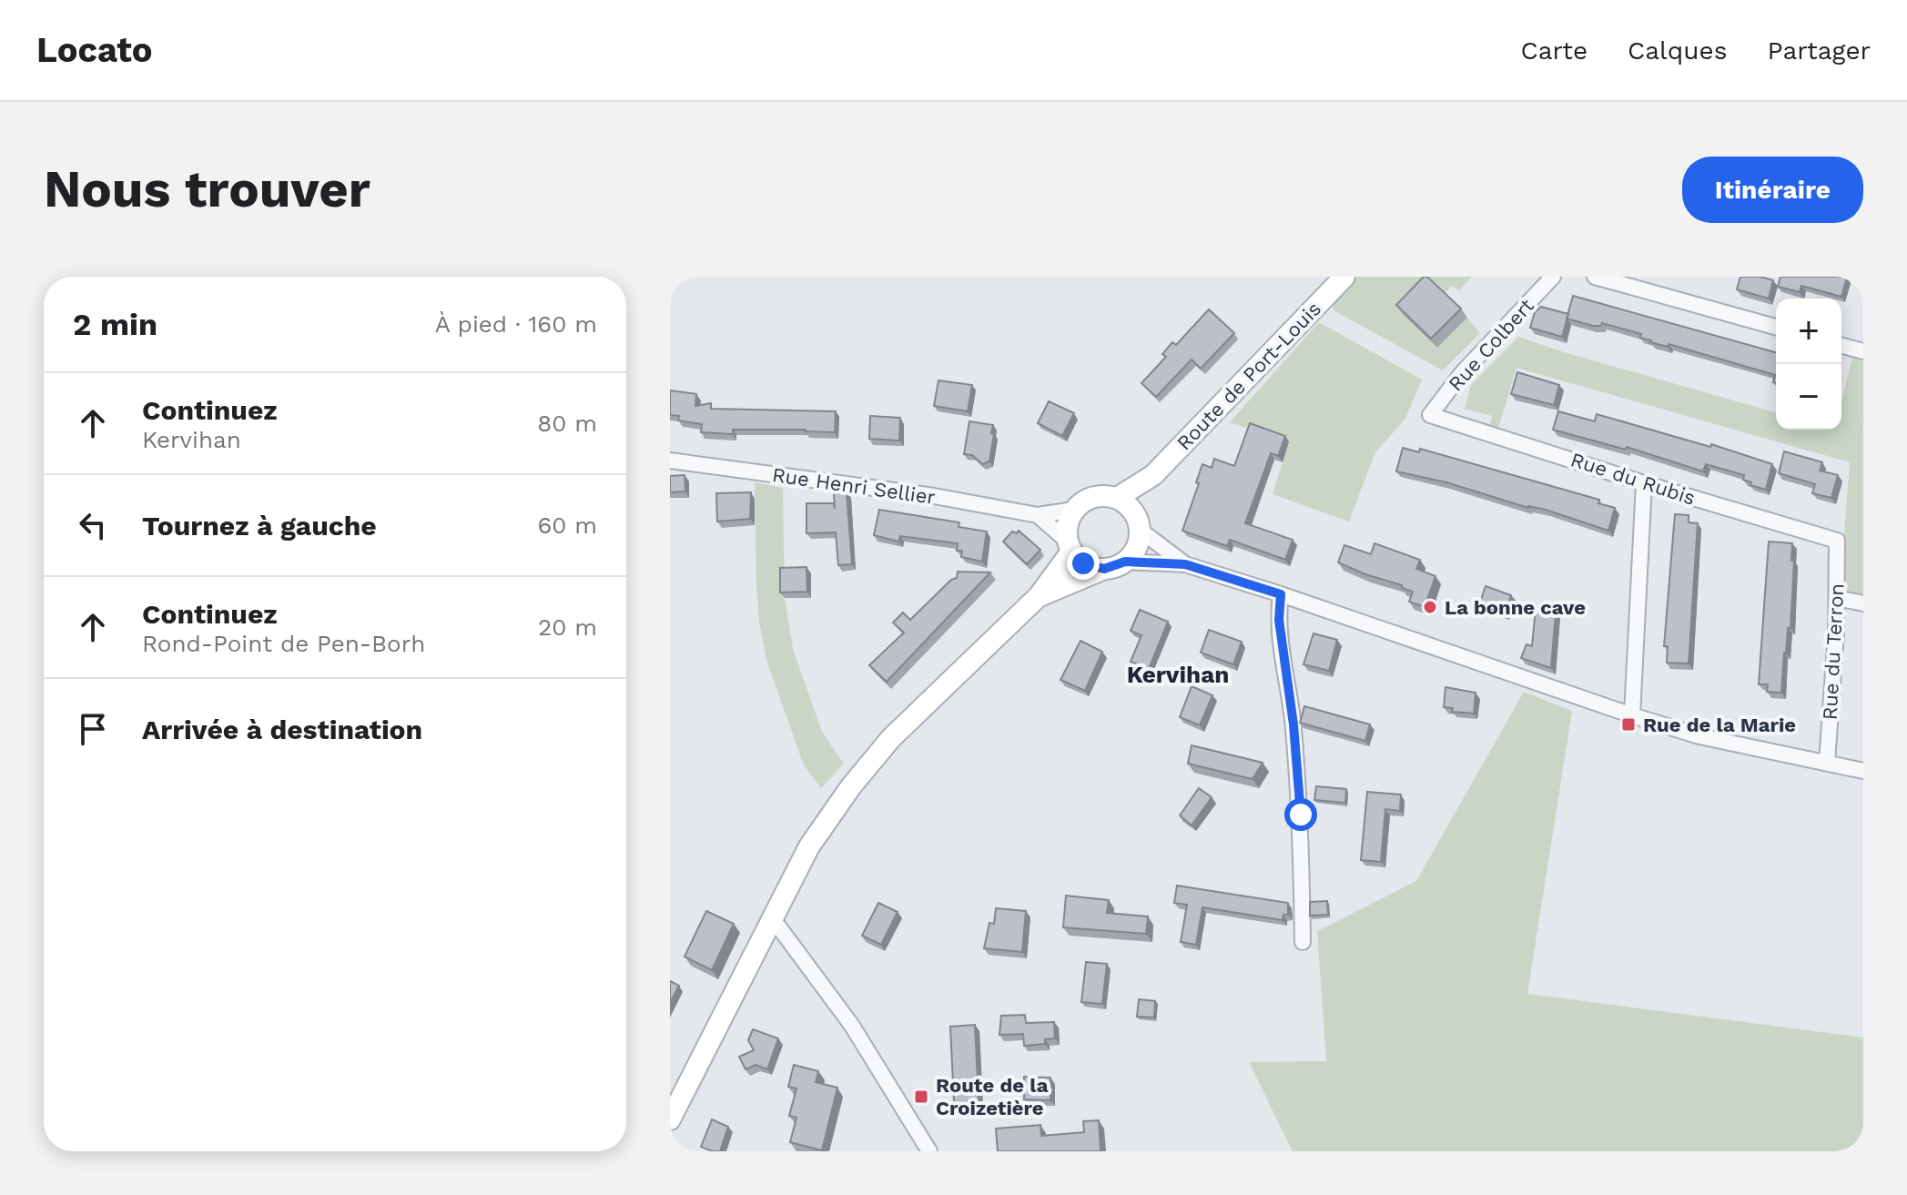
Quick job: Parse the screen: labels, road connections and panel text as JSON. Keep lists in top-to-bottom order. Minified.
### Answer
{"streets":{"main road":["Route de Port-Louis"],"street":["Rue Colbert","Rue du Rubis","Rue Henri Sellier","Rue du Terron"]},"crossings":[["Rue Colbert","Rue du Rubis"],["Rue du Rubis","Rue du Terron"]],"districts":["Kervihan"],"places":{"other":["La bonne cave"],"transit":["Rue de la Marie","Route de la Croizetière"]},"page":{"header":"Locato","nav":["Carte","Calques","Partager"],"buttons":"Itinéraire","title":"Nous trouver","heading":["2 min","À pied · 160 m"],"map_buttons":["+","−"],"list":[["Continuez","Kervihan","80 m"],["Tournez à gauche","60 m"],["Continuez","Rond-Point de Pen-Borh","20 m"],"Arrivée à destination"]}}
